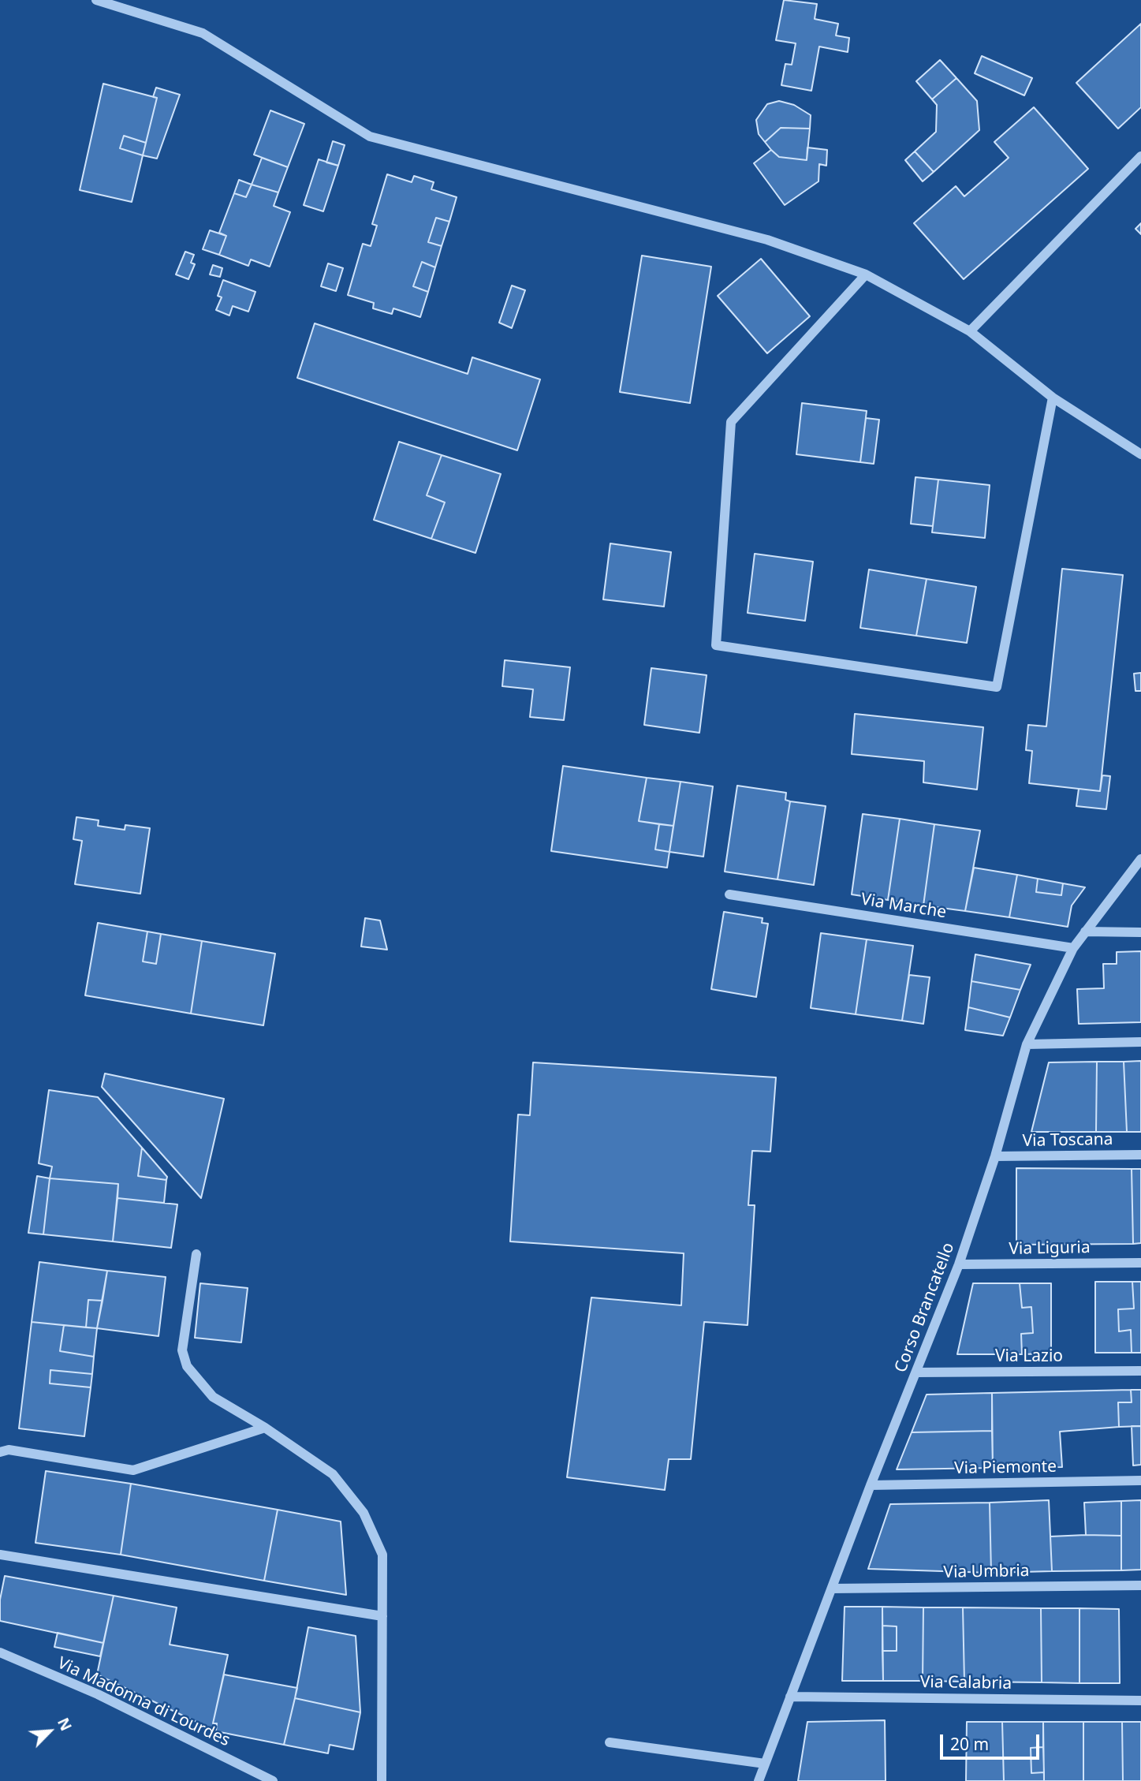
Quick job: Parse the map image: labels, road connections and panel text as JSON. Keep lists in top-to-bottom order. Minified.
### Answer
{"streets":{"street":["Via Marche","Via Toscana","Via Liguria","Corso Brancatello","Via Lazio","Via Piemonte","Via Umbria","Via Calabria","Via Madonna di Lourdes"]},"crossings":[["Via Marche","Corso Brancatello"],["Via Toscana","Corso Brancatello"],["Via Liguria","Corso Brancatello"],["Corso Brancatello","Via Lazio"],["Corso Brancatello","Via Piemonte"],["Corso Brancatello","Via Umbria"],["Corso Brancatello","Via Calabria"]],"scale_bar":"20 m","north":"top right"}
